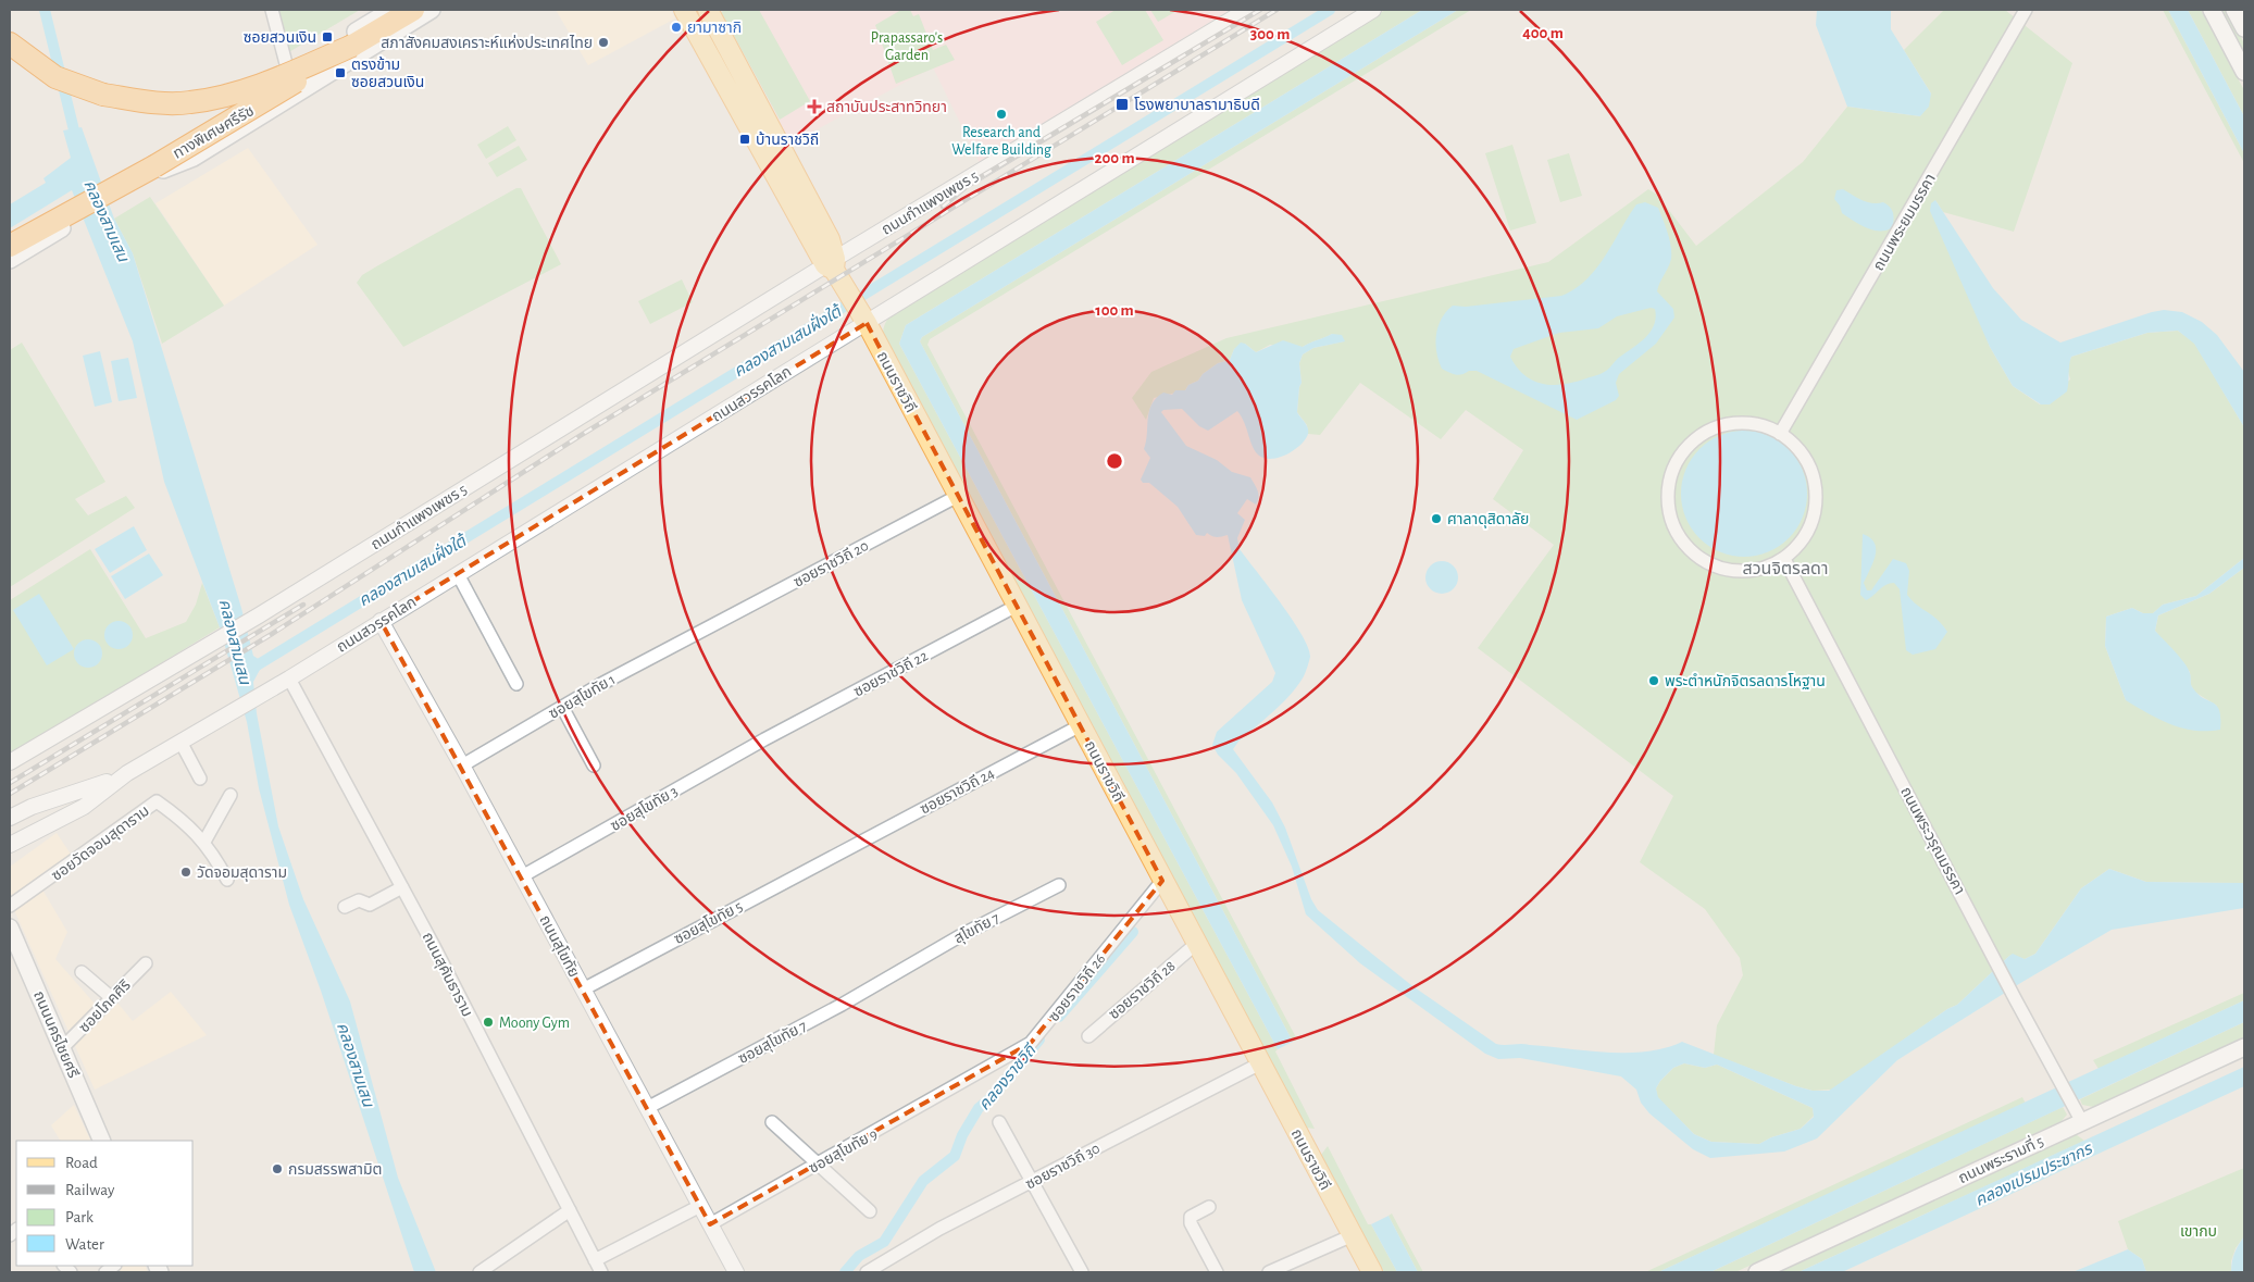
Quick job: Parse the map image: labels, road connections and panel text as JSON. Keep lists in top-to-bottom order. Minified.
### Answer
{"streets":{"highway":["ทางพิเศษศรีรัช"],"main road":["ถนนราชวิถี","ถนนนครไชยศรี","ถนนพระรามที่ 5"],"street":["ถนนกำแพงเพชร 5","ถนนพระยมมรรคา","ถนนสวรรคโลก","ซอยราชวิถี 20","ซอยราชวิถี 22","ซอยสุโขทัย 1","ซอยราชวิถี 24","ซอยสุโขทัย 3","ถนนพระวรุณมรรคา","ซอยวัดจอมสุดาราม","ซอยสุโขทัย 5","สุโขทัย 7","ถนนสุโขทัย","ถนนสุคันธาราม","ซอยราชวิถี 26","ซอยราชวิถี 28","ซอยโภคศิริ","ซอยสุโขทัย 7","ซอยสุโขทัย 9","ซอยราชวิถี 30"]},"crossings":[["ถนนกำแพงเพชร 5","ถนนราชวิถี"],["ถนนพระยมมรรคา","ถนนพระวรุณมรรคา"],["ถนนราชวิถี","ถนนสวรรคโลก"],["ถนนราชวิถี","ซอยราชวิถี 20"],["ถนนราชวิถี","ซอยราชวิถี 22"],["ถนนราชวิถี","ซอยราชวิถี 24"],["ถนนราชวิถี","ซอยราชวิถี 26"],["ถนนราชวิถี","ซอยราชวิถี 28"],["ถนนราชวิถี","ซอยราชวิถี 30"],["ถนนสวรรคโลก","ถนนสุโขทัย"],["ถนนสวรรคโลก","ถนนสุคันธาราม"],["ซอยราชวิถี 20","ซอยสุโขทัย 1"],["ซอยราชวิถี 22","ซอยสุโขทัย 3"],["ซอยสุโขทัย 1","ถนนสุโขทัย"],["ซอยราชวิถี 24","ซอยสุโขทัย 5"],["ซอยสุโขทัย 3","ถนนสุโขทัย"],["ถนนพระวรุณมรรคา","ถนนพระรามที่ 5"],["ซอยสุโขทัย 5","ถนนสุโขทัย"],["สุโขทัย 7","ซอยสุโขทัย 7"],["ถนนสุโขทัย","ซอยสุโขทัย 7"],["ถนนสุโขทัย","ซอยสุโขทัย 9"],["ซอยราชวิถี 26","ซอยสุโขทัย 9"],["ซอยโภคศิริ","ถนนนครไชยศรี"]],"districts":["สวนจิตรลดา"],"water":["คลองสามเสน","คลองสามเสนฝั่งใต้","คลองราชวิถี","คลองเปรมประชากร"],"parks":["Prapassaro's Garden","เขากบ"],"places":{"other":["ยามาซากิ","สภาสังคมสงเคราะห์แห่งประเทศไทย","Research and Welfare Building","ศาลาดุสิดาลัย","พระตำหนักจิตรลดารโหฐาน","วัดจอมสุดาราม","Moony Gym","กรมสรรพสามิต"],"transit":["ซอยสวนเงิน","ตรงข้าม ซอยสวนเงิน","โรงพยาบาลรามาธิบดี","บ้านราชวิถี"],"health":["สถาบันประสาทวิทยา"]},"legend":["Road","Railway","Park","Water"],"rings":["400 m","300 m","200 m","100 m"]}
